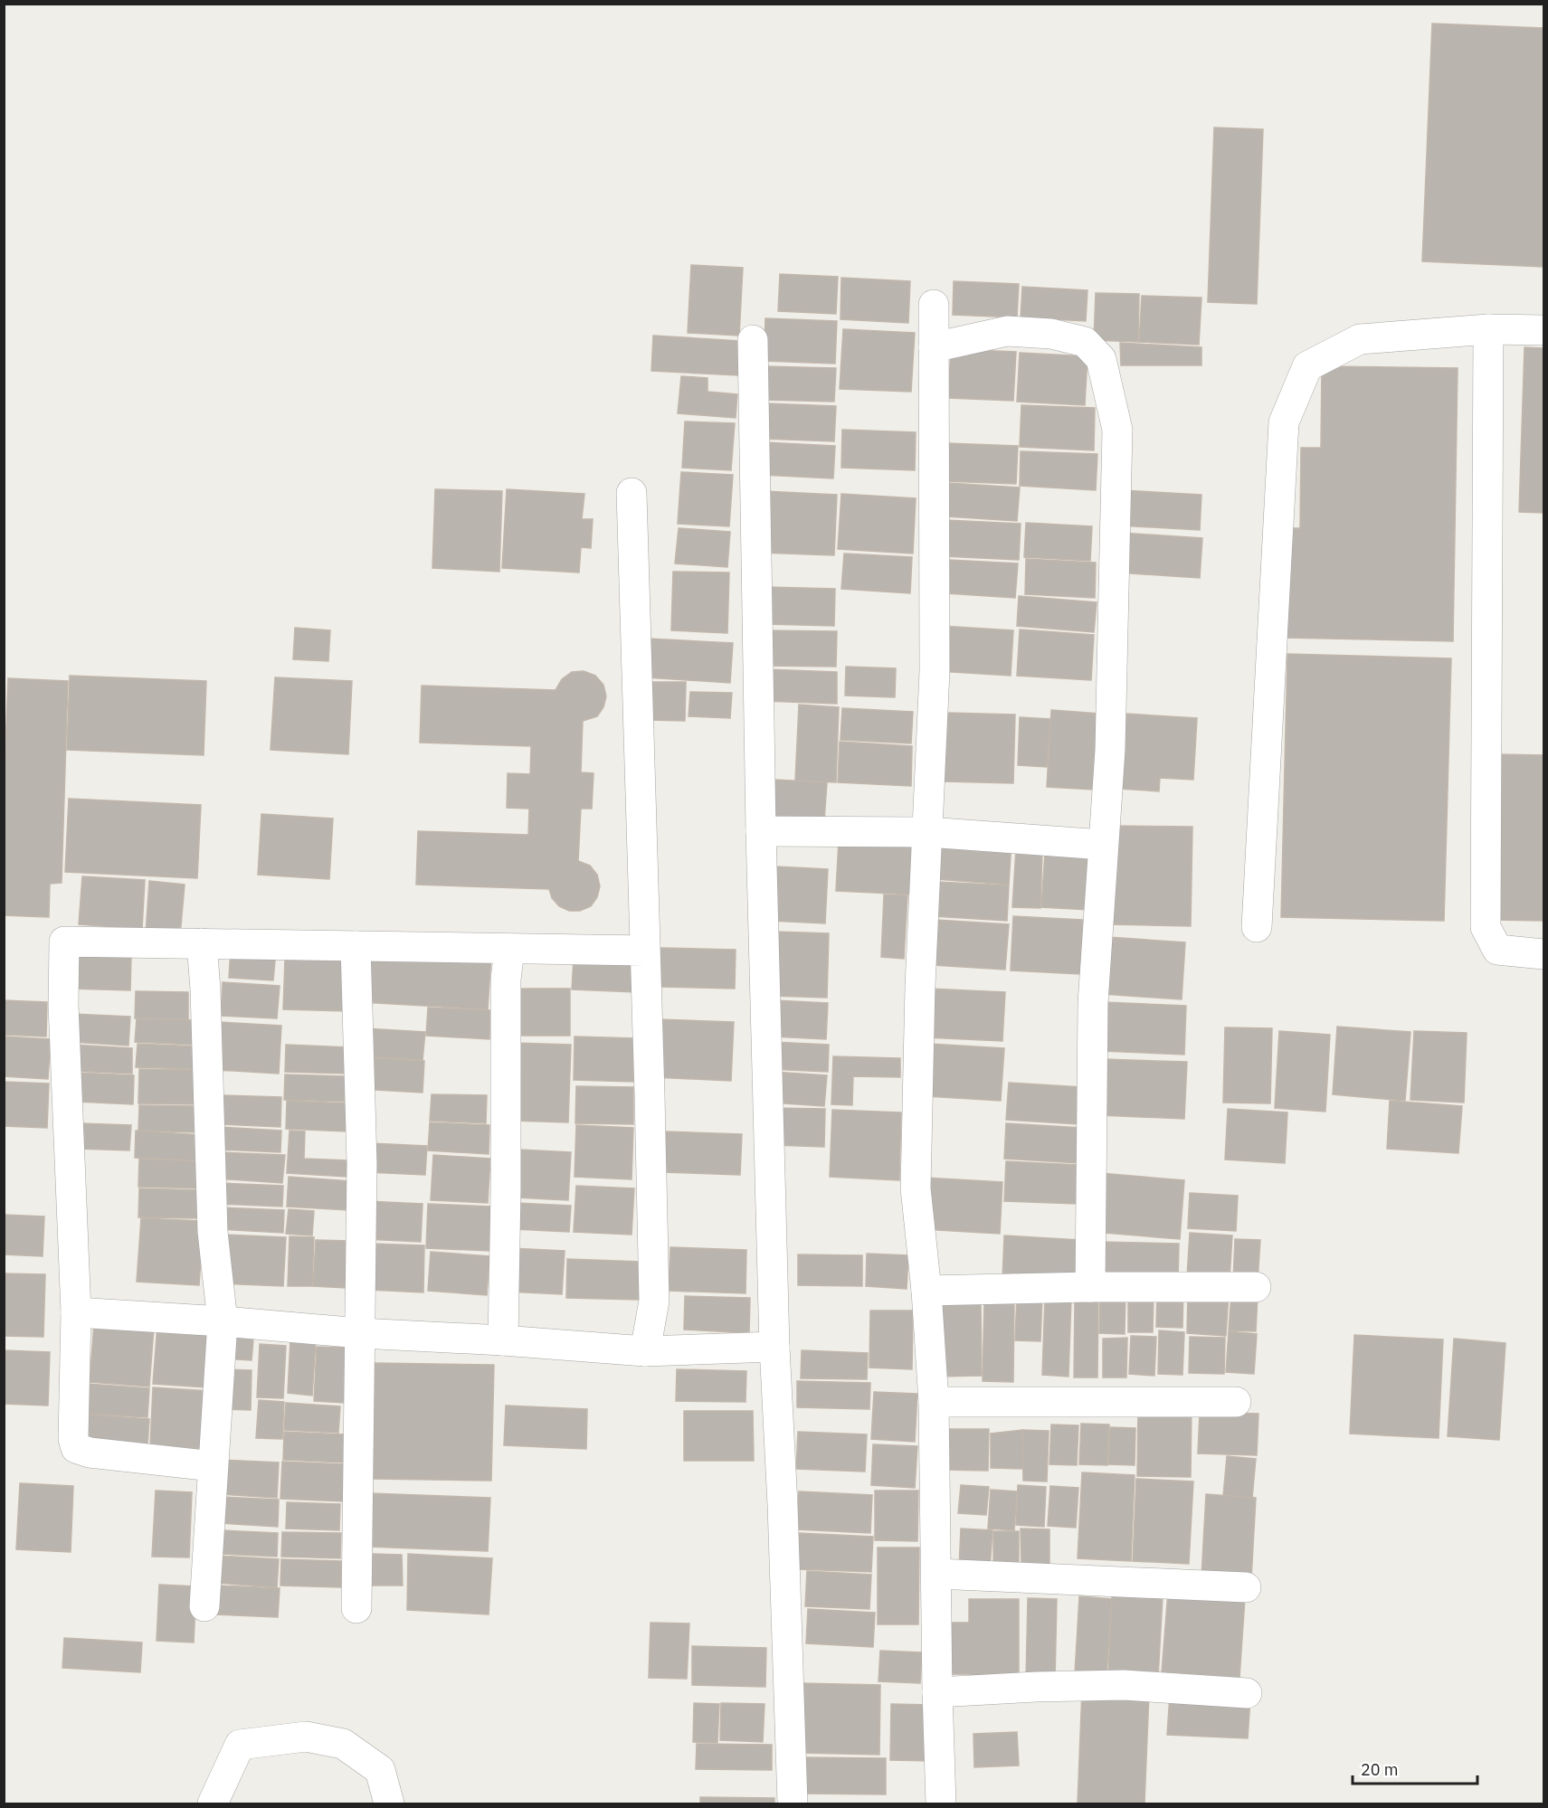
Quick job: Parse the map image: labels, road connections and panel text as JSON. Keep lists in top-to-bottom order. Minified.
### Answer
{"scale_bar":"20 m"}
